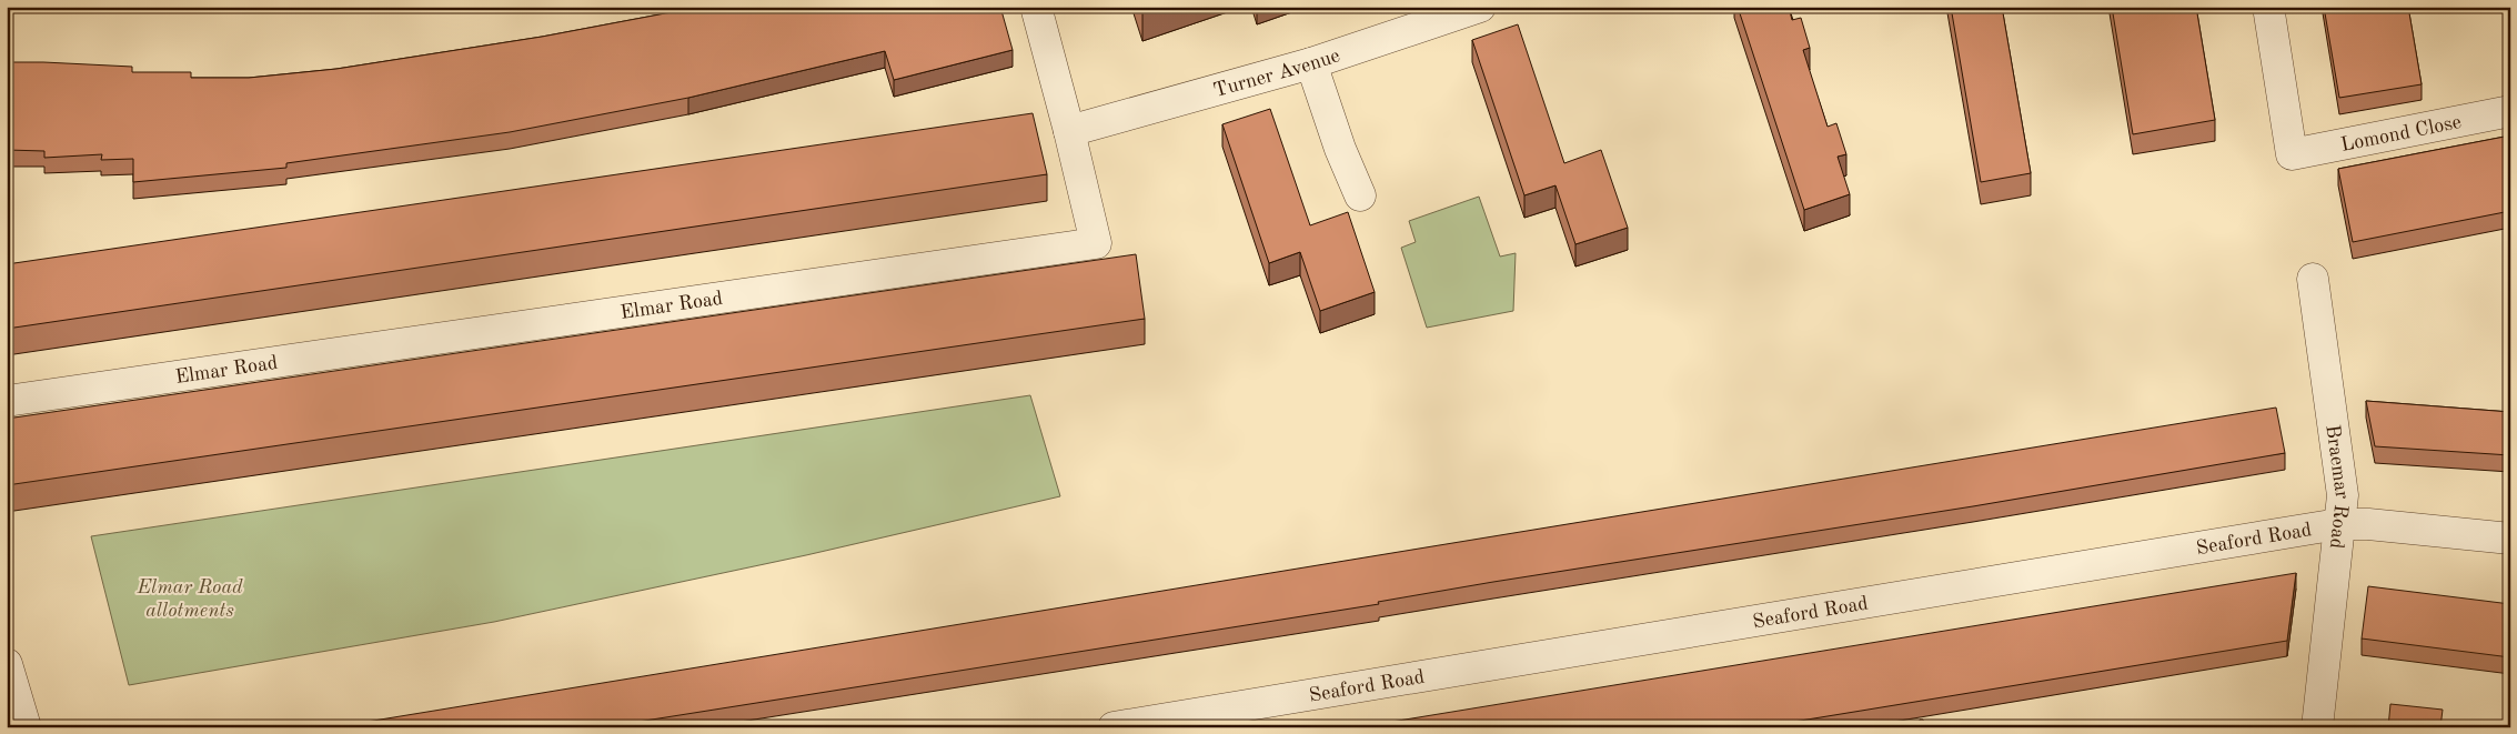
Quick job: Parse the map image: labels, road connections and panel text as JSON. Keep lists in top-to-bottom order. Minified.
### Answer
{"streets":{"street":["Turner Avenue","Lomond Close","Elmar Road","Braemar Road","Seaford Road"]},"crossings":[["Turner Avenue","Elmar Road"],["Braemar Road","Seaford Road"]],"parks":["Elmar Road allotments"]}
